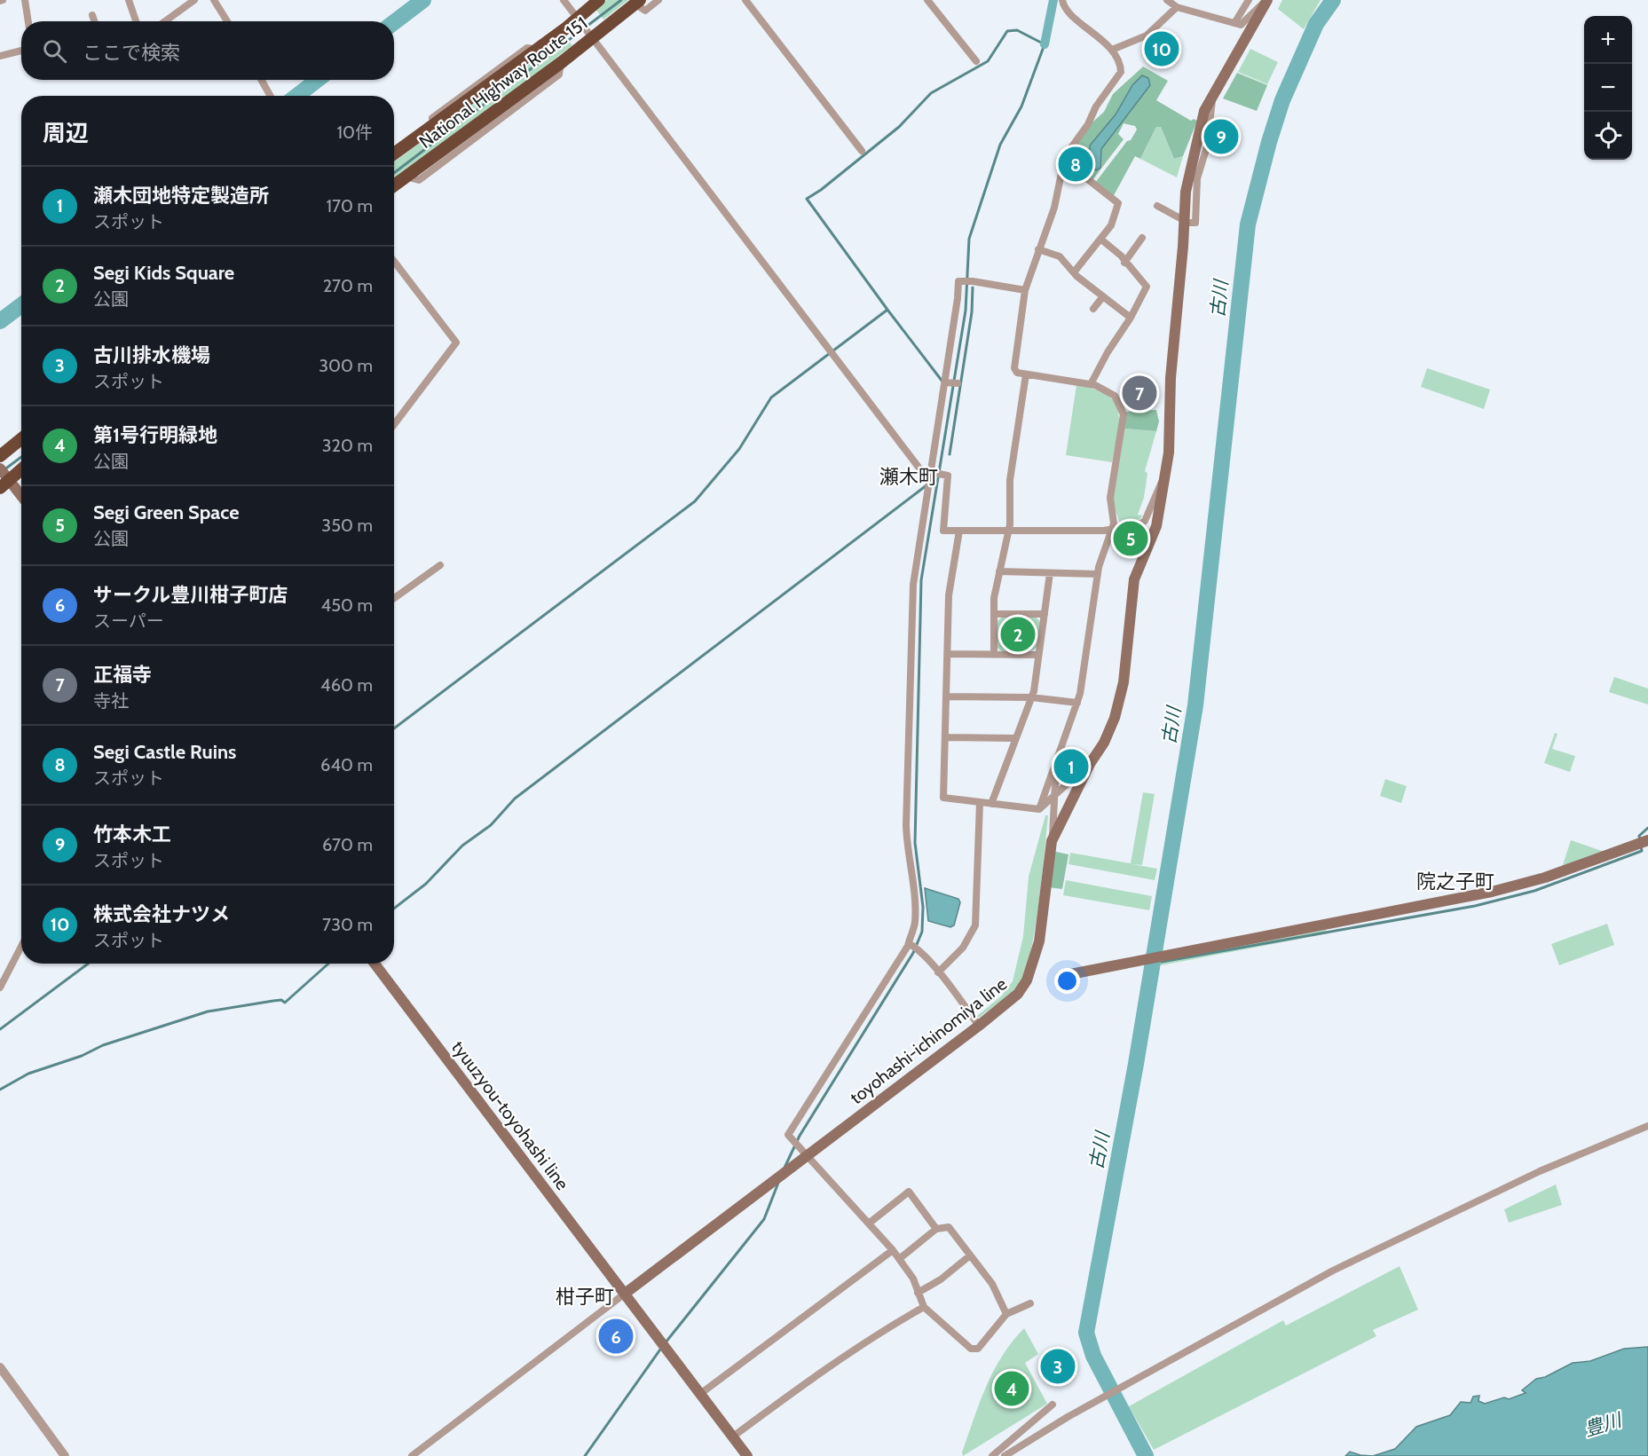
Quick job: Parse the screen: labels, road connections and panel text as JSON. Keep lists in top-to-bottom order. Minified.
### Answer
{"streets":{"highway":["National Highway Route 151"],"main road":["toyohashi-ichinomiya line","tyuuzyou-toyohashi line"]},"crossings":[["toyohashi-ichinomiya line","tyuuzyou-toyohashi line"]],"districts":["瀬木町","院之子町","柑子町"],"water":["古川","豊川"],"page":{"map_buttons":["+","−"],"search":"ここで検索","pins":["10","9","8","7","5","2","1","6","3","4"],"heading":["周辺","10件"],"list":[{"mark":"1","name":"瀬木団地特定製造所","note":"スポット","value":"170 m"},{"mark":"2","name":"Segi Kids Square","note":"公園","value":"270 m"},{"mark":"3","name":"古川排水機場","note":"スポット","value":"300 m"},{"mark":"4","name":"第1号行明緑地","note":"公園","value":"320 m"},{"mark":"5","name":"Segi Green Space","note":"公園","value":"350 m"},{"mark":"6","name":"サークル豊川柑子町店","note":"スーパー","value":"450 m"},{"mark":"7","name":"正福寺","note":"寺社","value":"460 m"},{"mark":"8","name":"Segi Castle Ruins","note":"スポット","value":"640 m"},{"mark":"9","name":"竹本木工","note":"スポット","value":"670 m"},{"mark":"10","name":"株式会社ナツメ","note":"スポット","value":"730 m"}]}}
